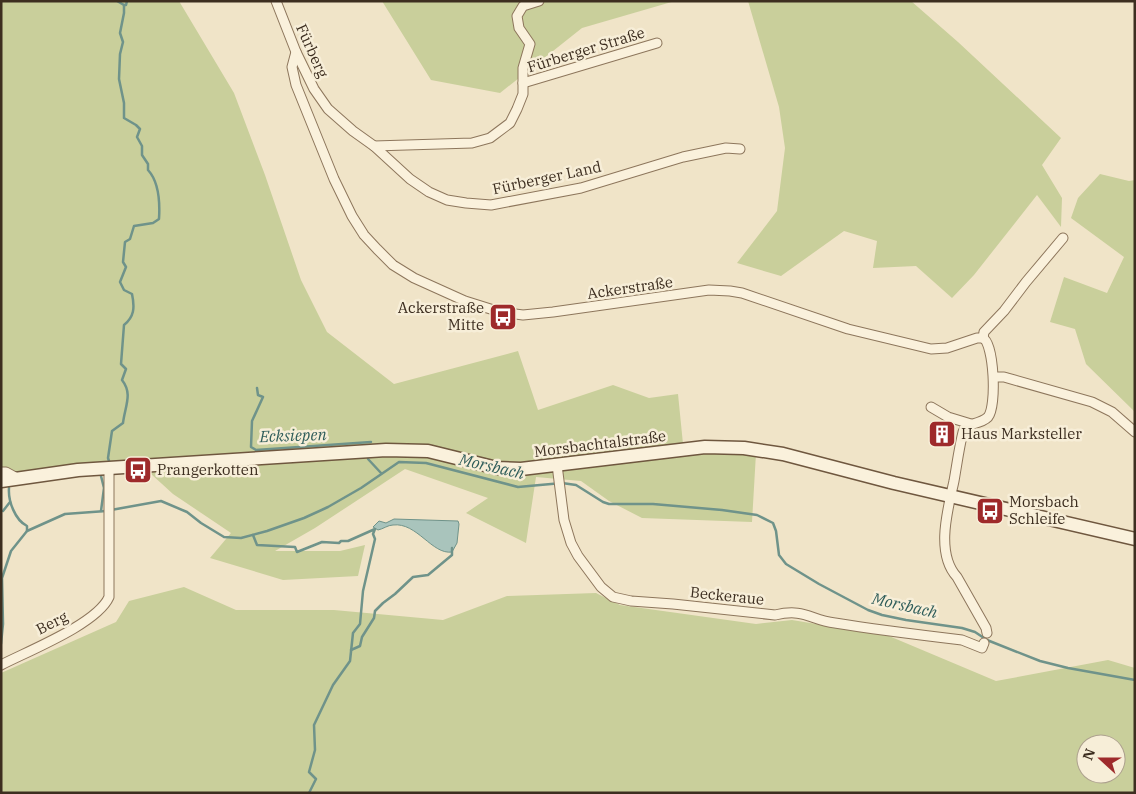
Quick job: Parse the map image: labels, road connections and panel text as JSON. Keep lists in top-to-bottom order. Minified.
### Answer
{"streets":{"main road":["Morsbachtalstraße"],"street":["Fürberger Straße","Fürberg","Fürberger Land","Ackerstraße","Beckeraue","Berg"]},"crossings":[["Fürberger Straße","Fürberg"],["Fürberger Straße","Fürberger Land"],["Fürberg","Fürberger Land"],["Fürberg","Ackerstraße"],["Morsbachtalstraße","Beckeraue"],["Morsbachtalstraße","Berg"]],"water":["Ecksiepen","Morsbach"],"places":{"bus stop":["Ackerstraße Mitte","Prangerkotten","Morsbach Schleife"],"building":["Haus Marksteller"]},"north":"left"}
